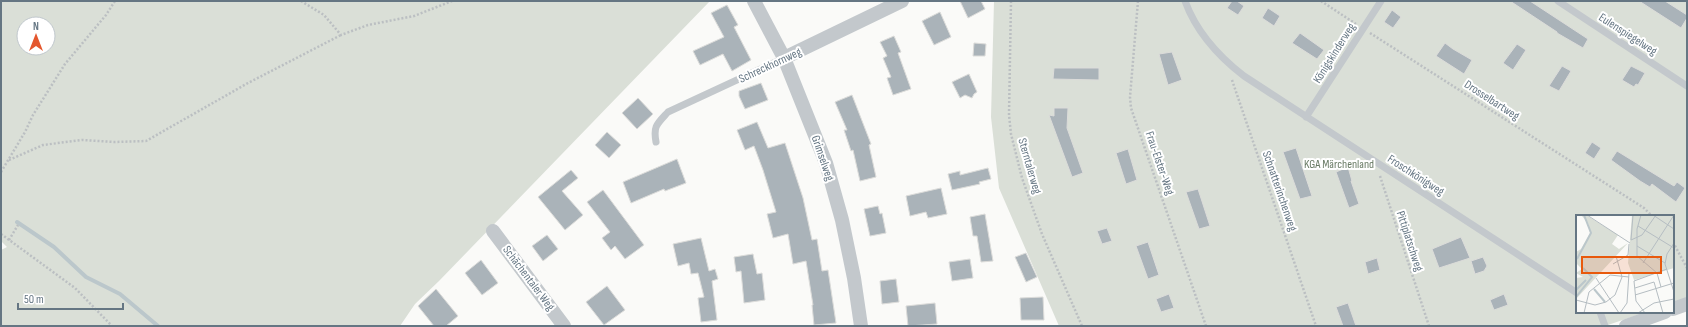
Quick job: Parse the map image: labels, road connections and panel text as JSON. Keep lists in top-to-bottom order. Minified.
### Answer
{"streets":{"street":["Schreckhornweg","Grimselweg","Schächentaler Weg"],"lane":["Eulenspiegelweg","Königskinderweg","Froschkönigweg"],"path":["Drosselbartweg","Frau-Elster-Weg","Sterntalerweg","Schnatterinchenweg","Pittiplatschweg"]},"crossings":[["Königskinderweg","Drosselbartweg"],["Königskinderweg","Froschkönigweg"],["Schreckhornweg","Grimselweg"],["Froschkönigweg","Schnatterinchenweg"],["Froschkönigweg","Pittiplatschweg"]],"parks":["KGA Märchenland"],"scale_bar":"50 m","north":"top"}
